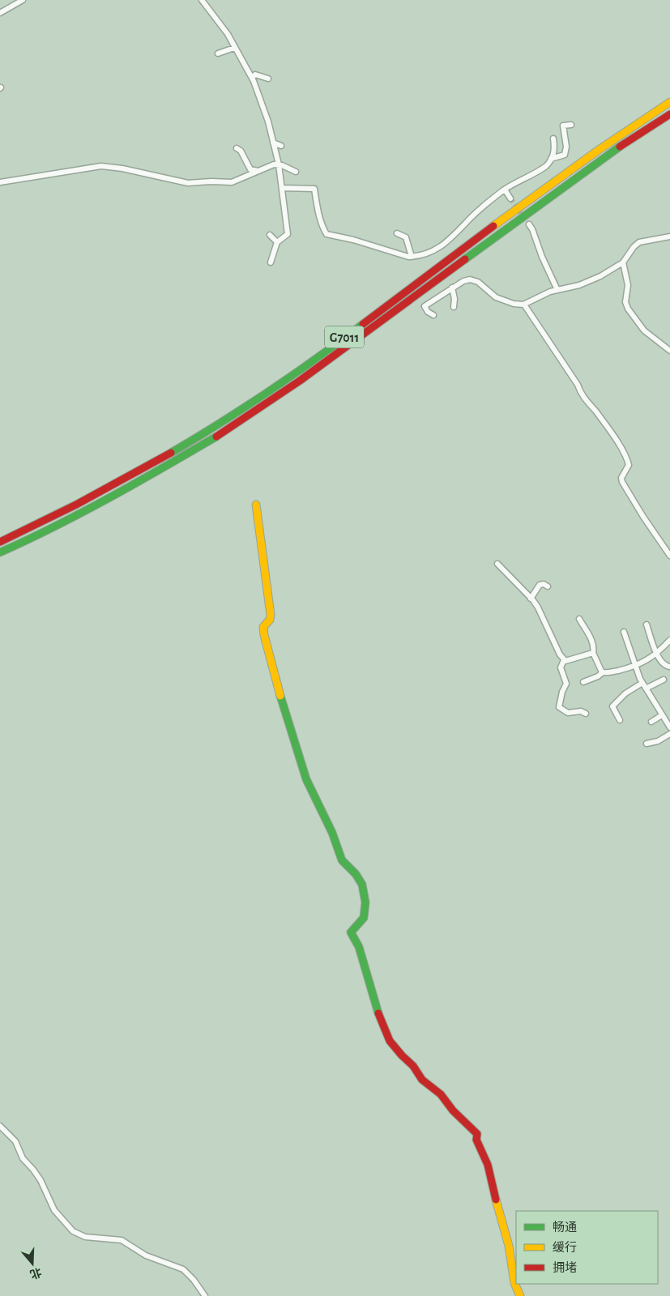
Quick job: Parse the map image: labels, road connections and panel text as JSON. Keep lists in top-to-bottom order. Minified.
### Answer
{"streets":{"main road":["G7011"]},"legend":["畅通","缓行","拥堵"],"north":"bottom"}
